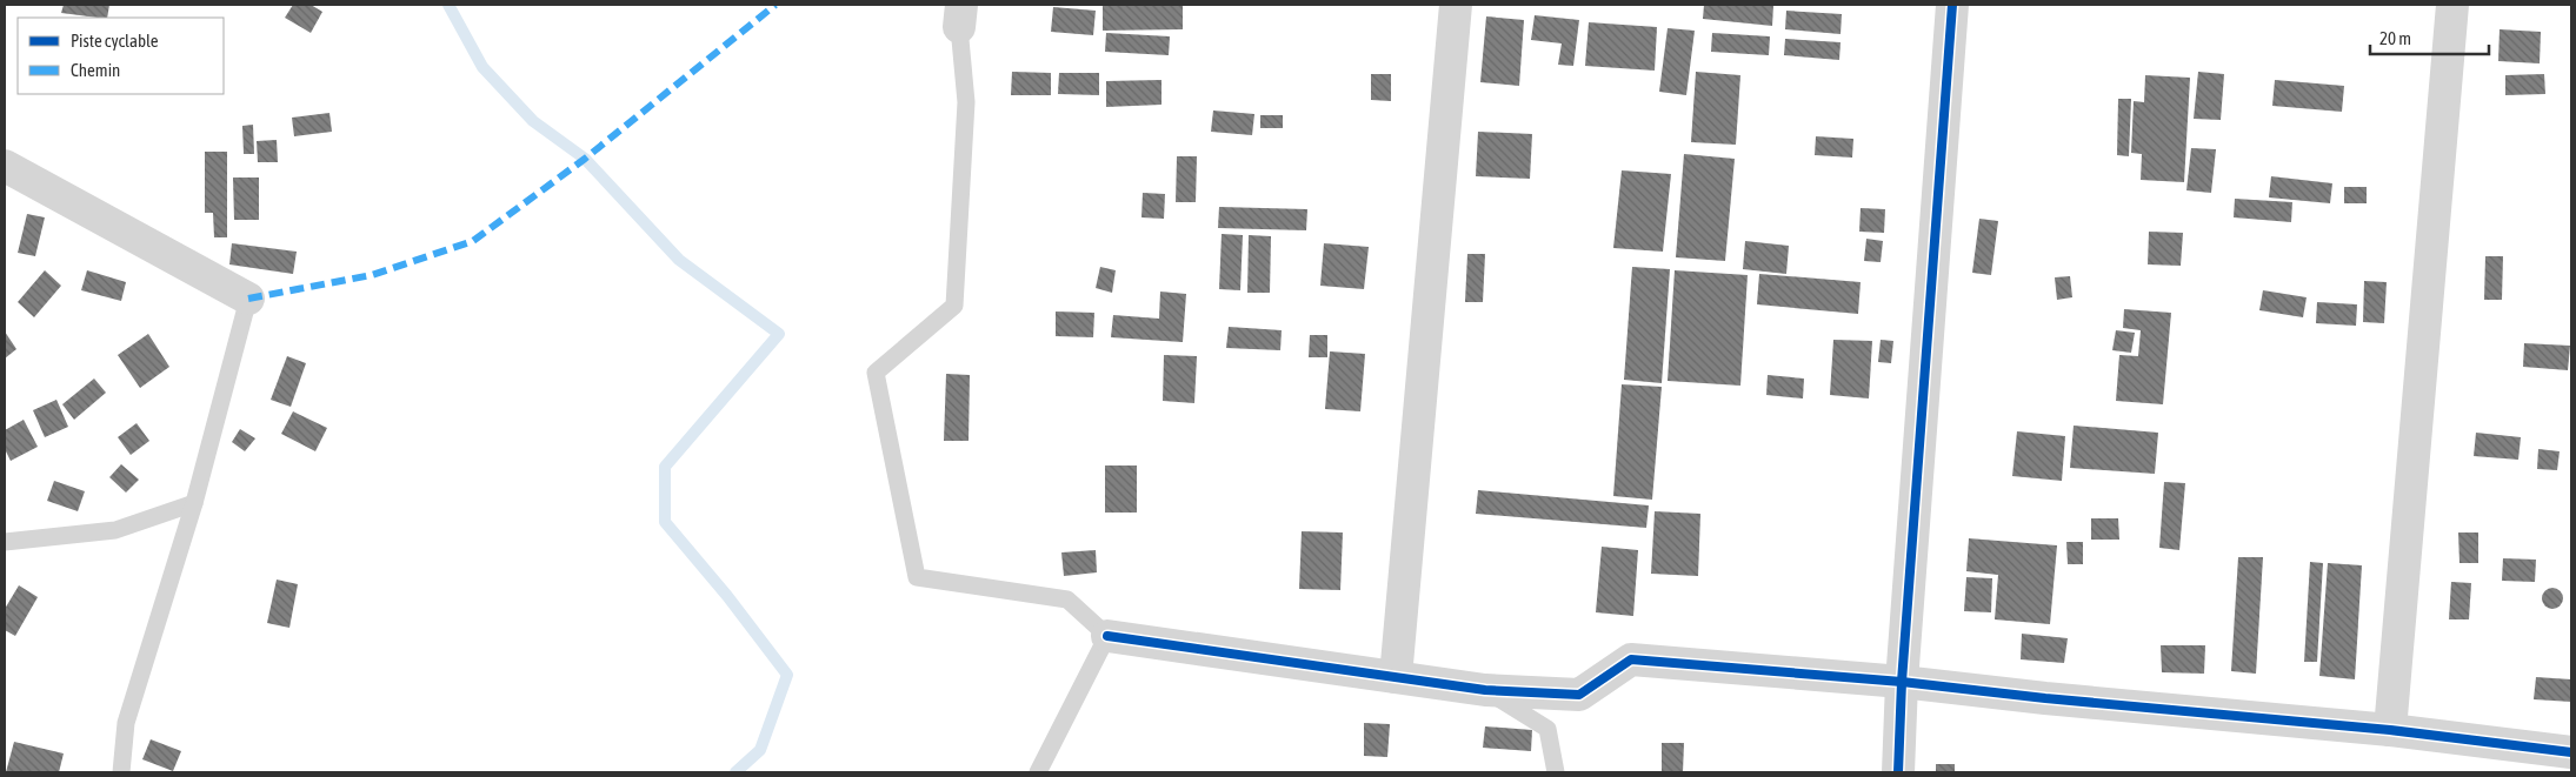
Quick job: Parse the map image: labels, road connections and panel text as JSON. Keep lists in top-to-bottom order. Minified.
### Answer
{"legend":["Piste cyclable","Chemin"],"scale_bar":"20 m"}
